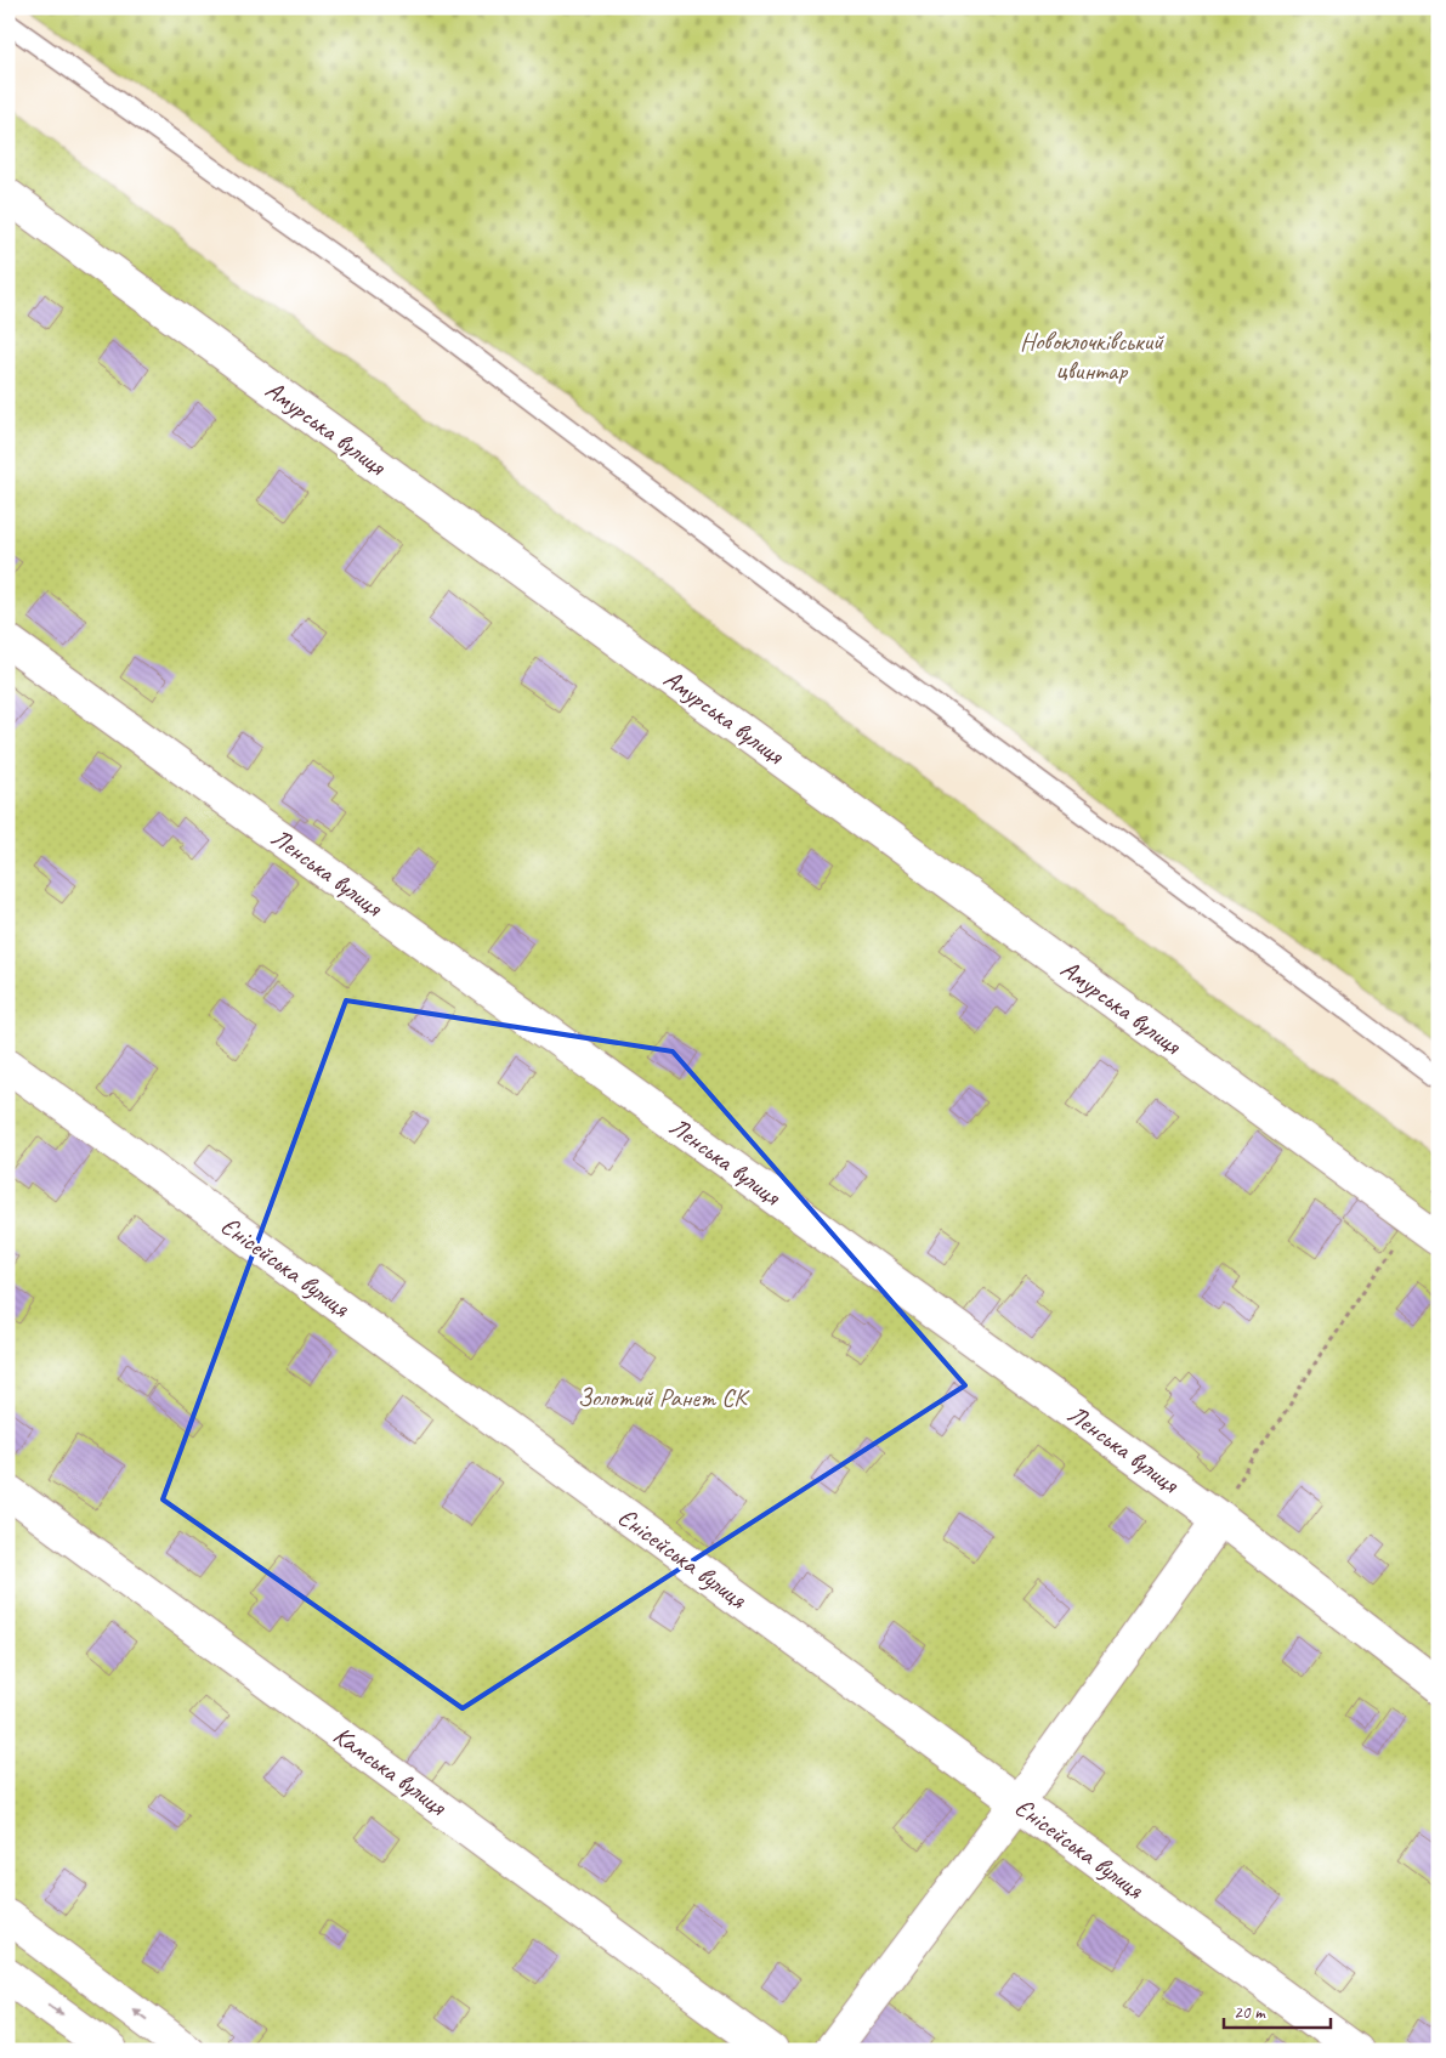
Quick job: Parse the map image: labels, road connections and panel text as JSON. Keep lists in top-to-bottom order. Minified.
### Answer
{"streets":{"street":["Амурська вулиця","Ленська вулиця","Єнісейська вулиця","Камська вулиця"]},"parks":["Новоклочківський цвинтар","Золотий Ранет СК"],"scale_bar":"20 m"}
